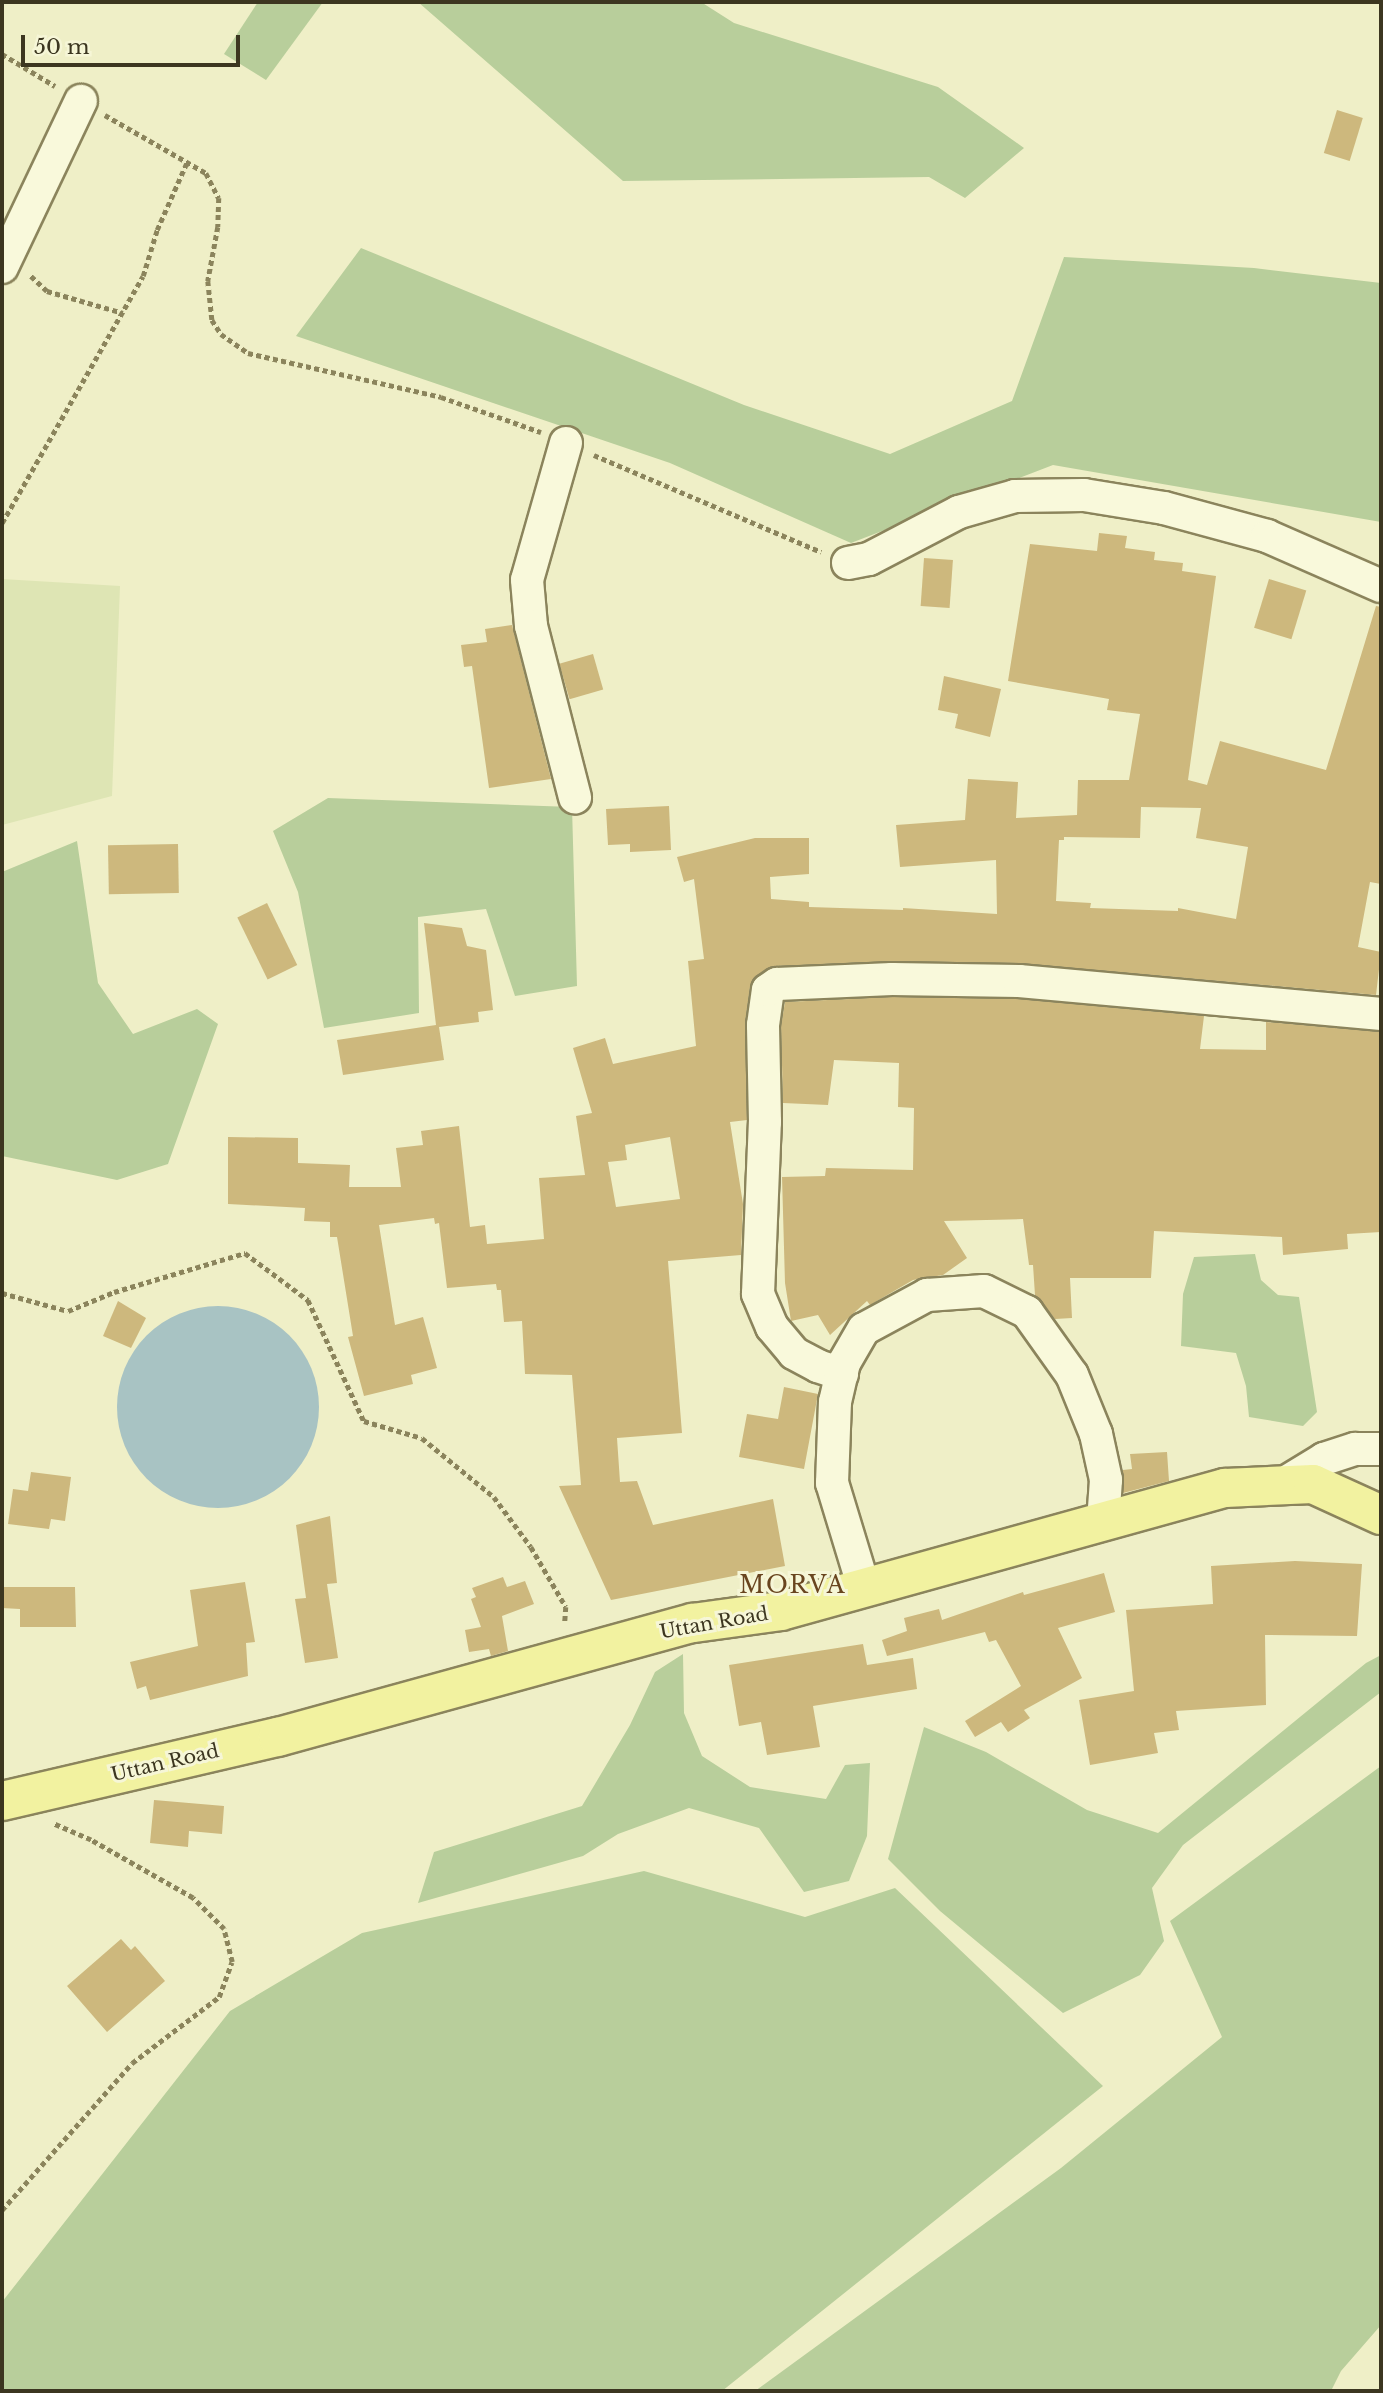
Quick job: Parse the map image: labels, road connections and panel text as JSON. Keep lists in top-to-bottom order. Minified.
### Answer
{"streets":{"main road":["Uttan Road"]},"districts":["MORVA"],"scale_bar":"50 m"}
